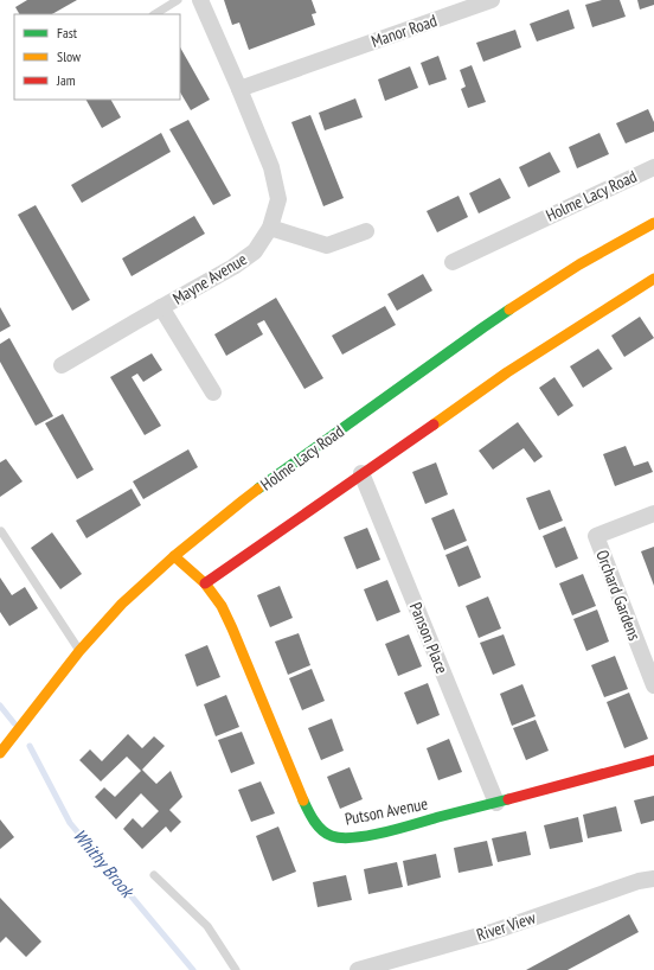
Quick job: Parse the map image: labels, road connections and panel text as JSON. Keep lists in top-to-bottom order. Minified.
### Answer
{"streets":{"street":["Manor Road","Holme Lacy Road","Mayne Avenue","Orchard Gardens","Panson Place","Putson Avenue","River View"]},"crossings":[["Manor Road","Mayne Avenue"],["Holme Lacy Road","Putson Avenue"],["Panson Place","Putson Avenue"]],"water":["Whithy Brook"],"legend":["Fast","Slow","Jam"]}
